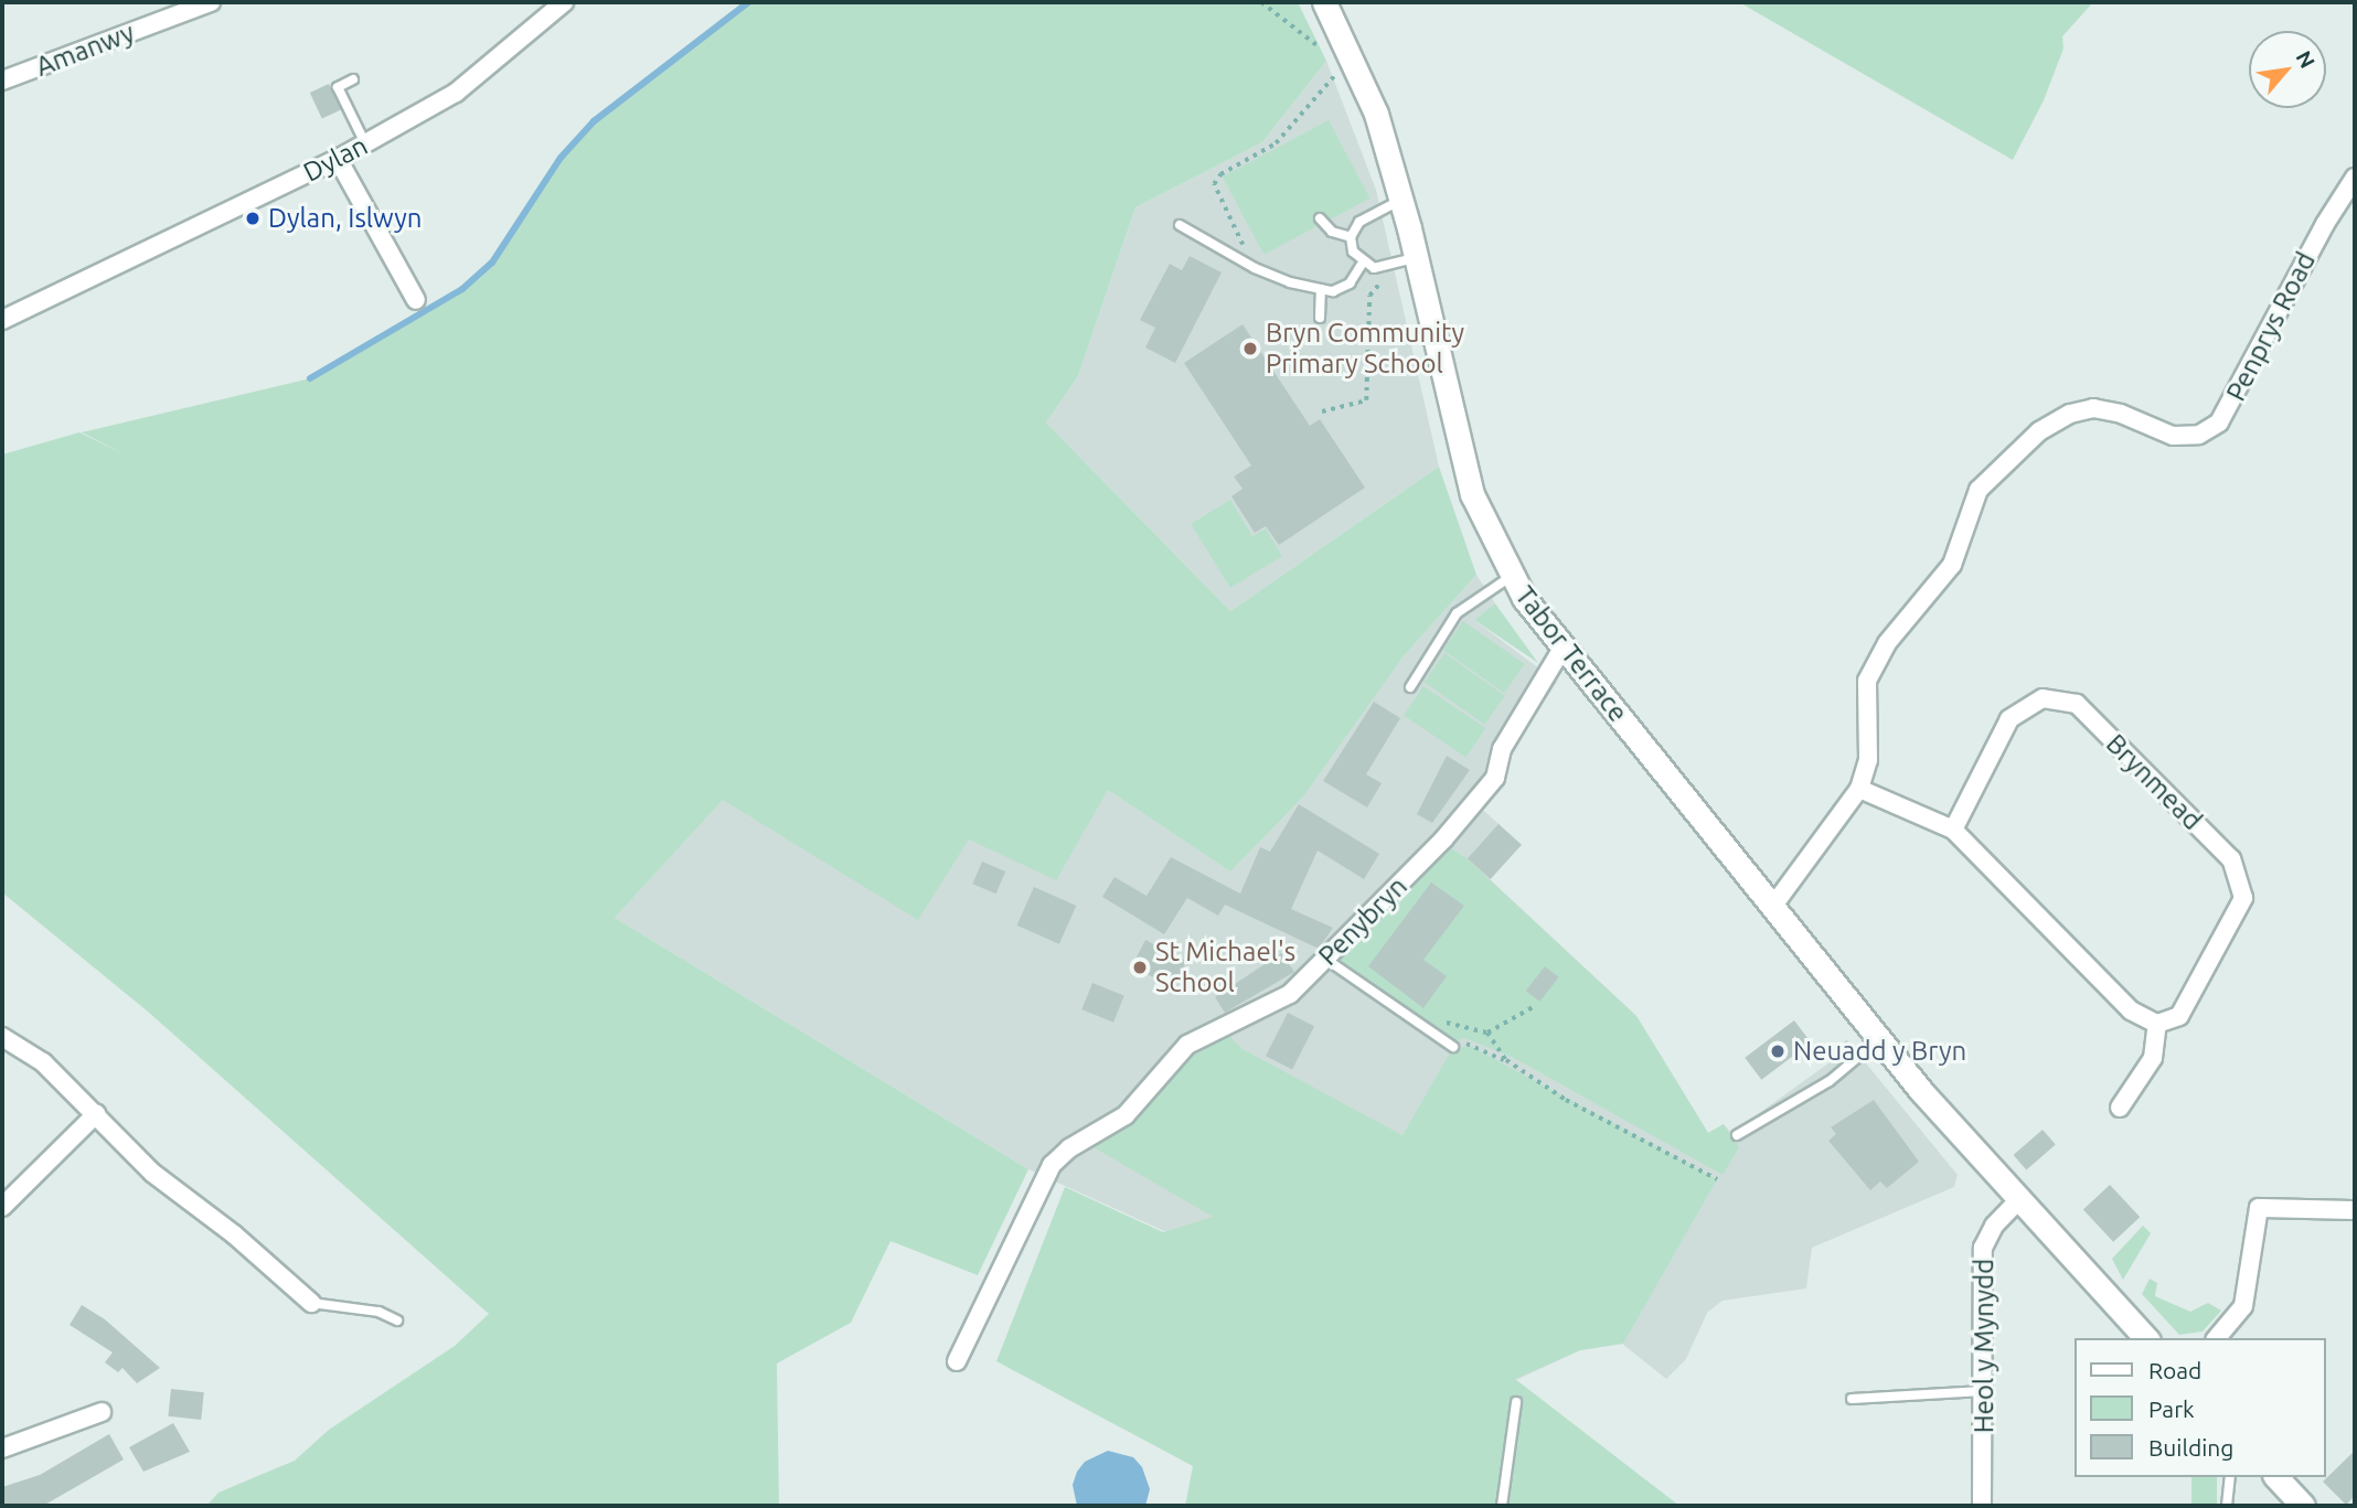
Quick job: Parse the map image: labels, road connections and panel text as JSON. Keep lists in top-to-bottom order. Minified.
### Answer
{"streets":{"main road":["Tabor Terrace"],"street":["Amanwy","Dylan","Penprys Road","Brynmead","Penybryn","Heol y Mynydd"]},"crossings":[["Penprys Road","Tabor Terrace"],["Tabor Terrace","Penybryn"],["Tabor Terrace","Heol y Mynydd"]],"places":["Dylan, Islwyn","Bryn Community Primary School","St Michael's School","Neuadd y Bryn"],"legend":["Road","Park","Building"],"north":"top right"}
